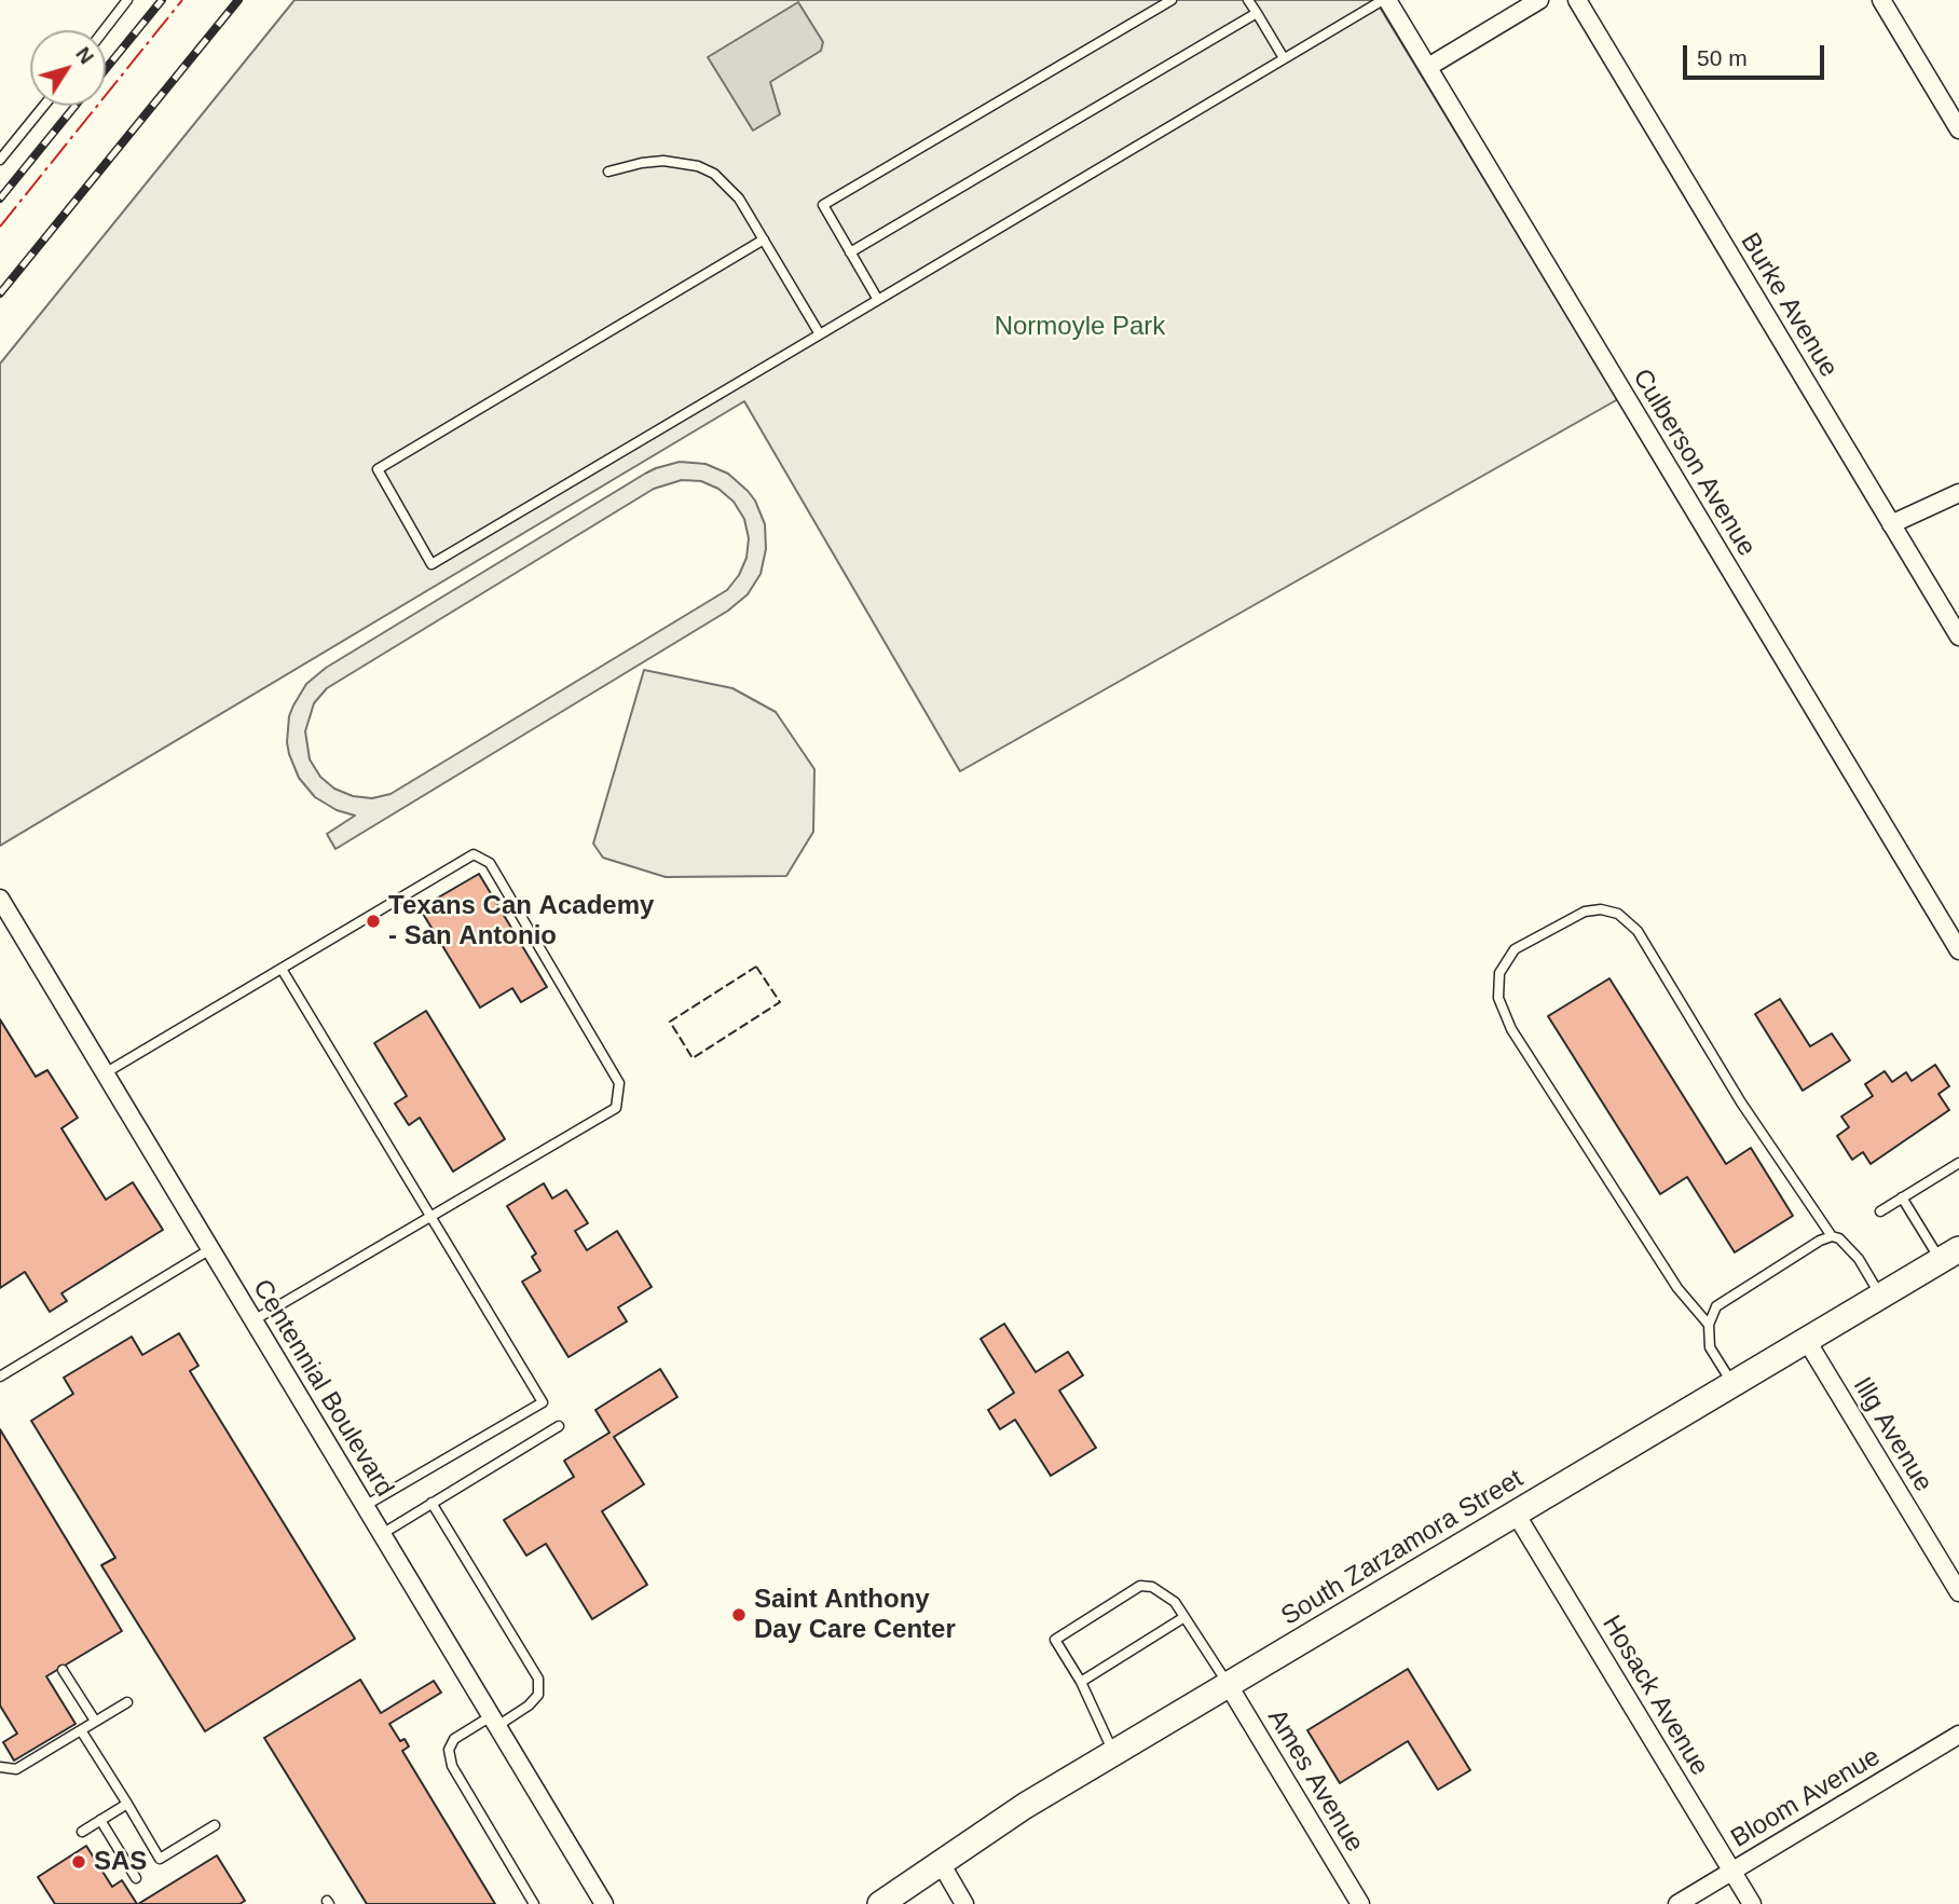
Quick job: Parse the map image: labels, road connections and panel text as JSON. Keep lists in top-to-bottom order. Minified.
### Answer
{"streets":{"main road":["South Zarzamora Street"],"street":["Burke Avenue","Culberson Avenue","Centennial Boulevard","Illg Avenue","Hosack Avenue","Ames Avenue","Bloom Avenue"]},"crossings":[["Illg Avenue","South Zarzamora Street"],["South Zarzamora Street","Hosack Avenue"],["South Zarzamora Street","Ames Avenue"],["Hosack Avenue","Bloom Avenue"]],"parks":["Normoyle Park"],"places":["Texans Can Academy - San Antonio","Saint Anthony Day Care Center","SAS"],"scale_bar":"50 m","north":"top right"}
